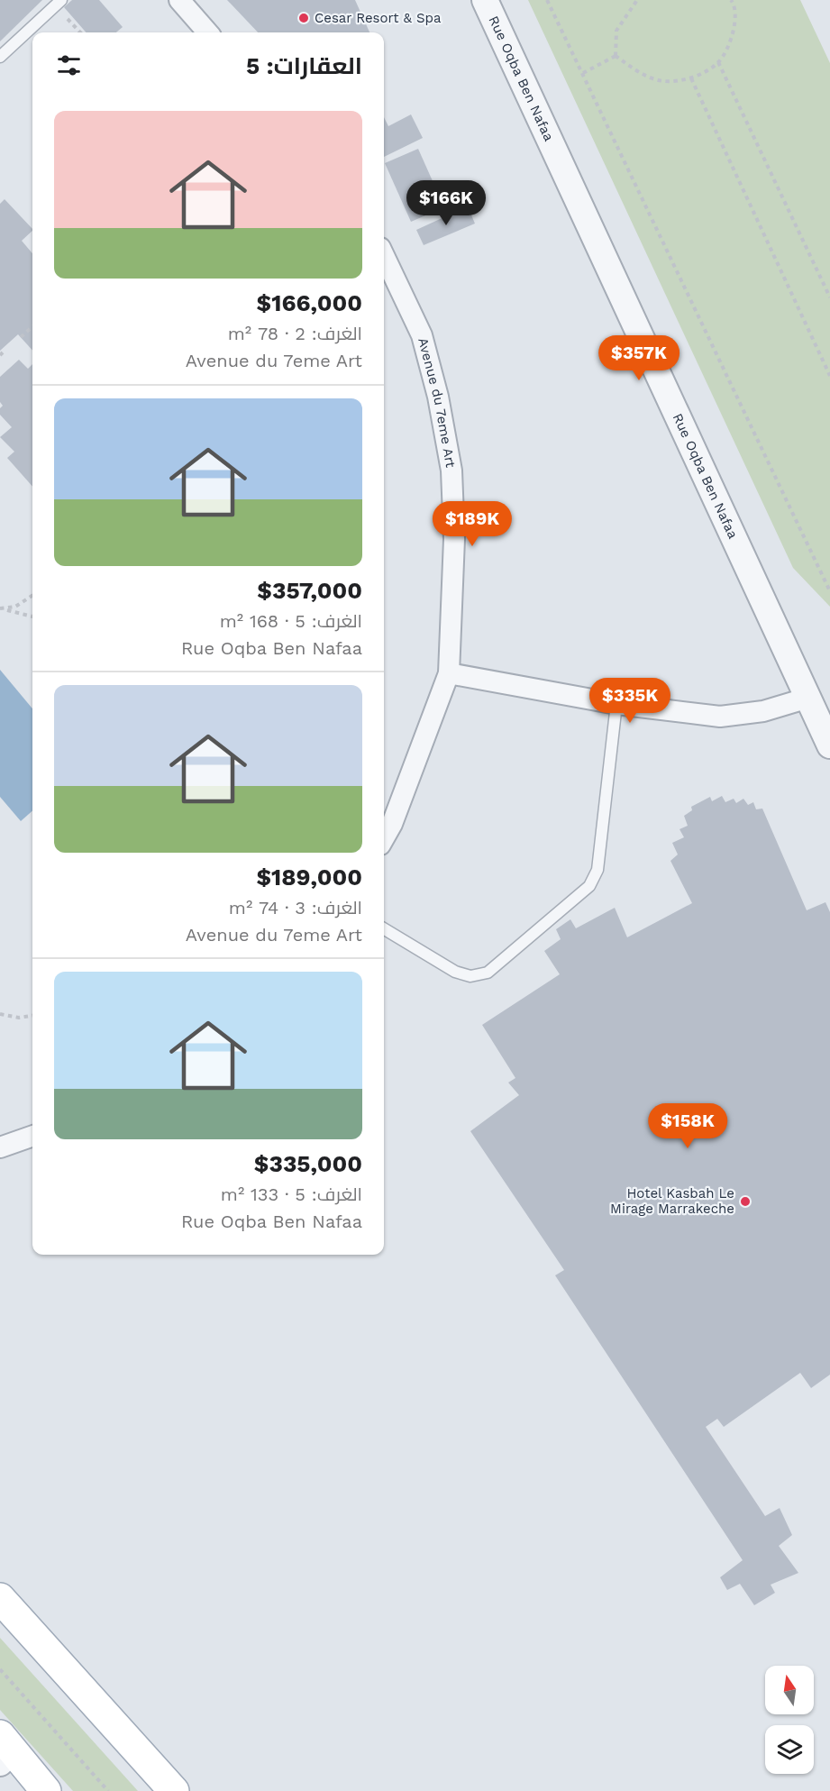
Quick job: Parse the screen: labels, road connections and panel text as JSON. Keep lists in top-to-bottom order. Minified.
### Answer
{"streets":{"street":["Rue Oqba Ben Nafaa","Avenue du 7eme Art"]},"places":["Cesar Resort & Spa","Hotel Kasbah Le Mirage Marrakeche"],"north":"top","page":{"heading":"العقارات: 5","list":[{"name":"$166,000","note":"الغرف: 2 · 78 m² · Avenue du 7eme Art"},{"name":"$357,000","note":"الغرف: 5 · 168 m² · Rue Oqba Ben Nafaa"},{"name":"$189,000","note":"الغرف: 3 · 74 m² · Avenue du 7eme Art"},{"name":"$335,000","note":"الغرف: 5 · 133 m² · Rue Oqba Ben Nafaa"}],"price":["$166K","$357K","$189K","$335K","$158K"]}}
